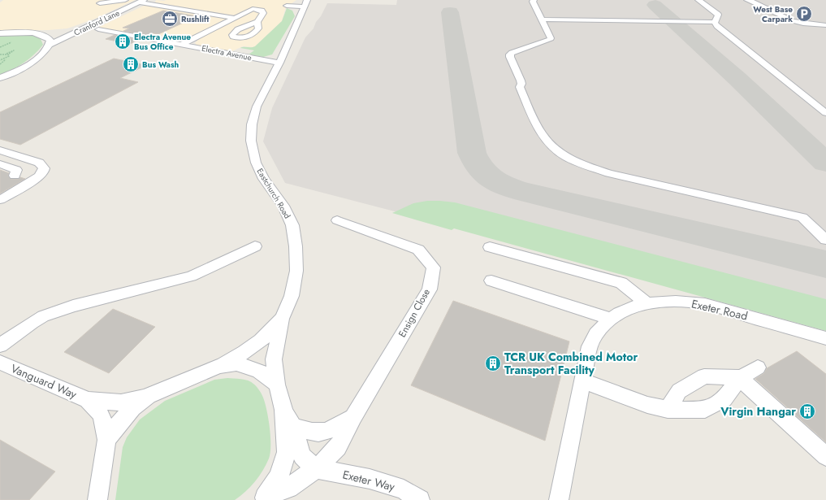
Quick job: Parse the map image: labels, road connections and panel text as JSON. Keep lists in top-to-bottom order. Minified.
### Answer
{"streets":{"lane":["Cranford Lane","Electra Avenue","Eastchurch Road","Exeter Road","Ensign Close","Vanguard Way","Exeter Way"]},"crossings":[["Cranford Lane","Electra Avenue"],["Electra Avenue","Eastchurch Road"],["Ensign Close","Exeter Way"]],"places":{"parking":["West Base Carpark"],"office":["Rushlift"],"building":["Electra Avenue Bus Office","Bus Wash","TCR UK Combined Motor Transport Facility","Virgin Hangar"]}}
